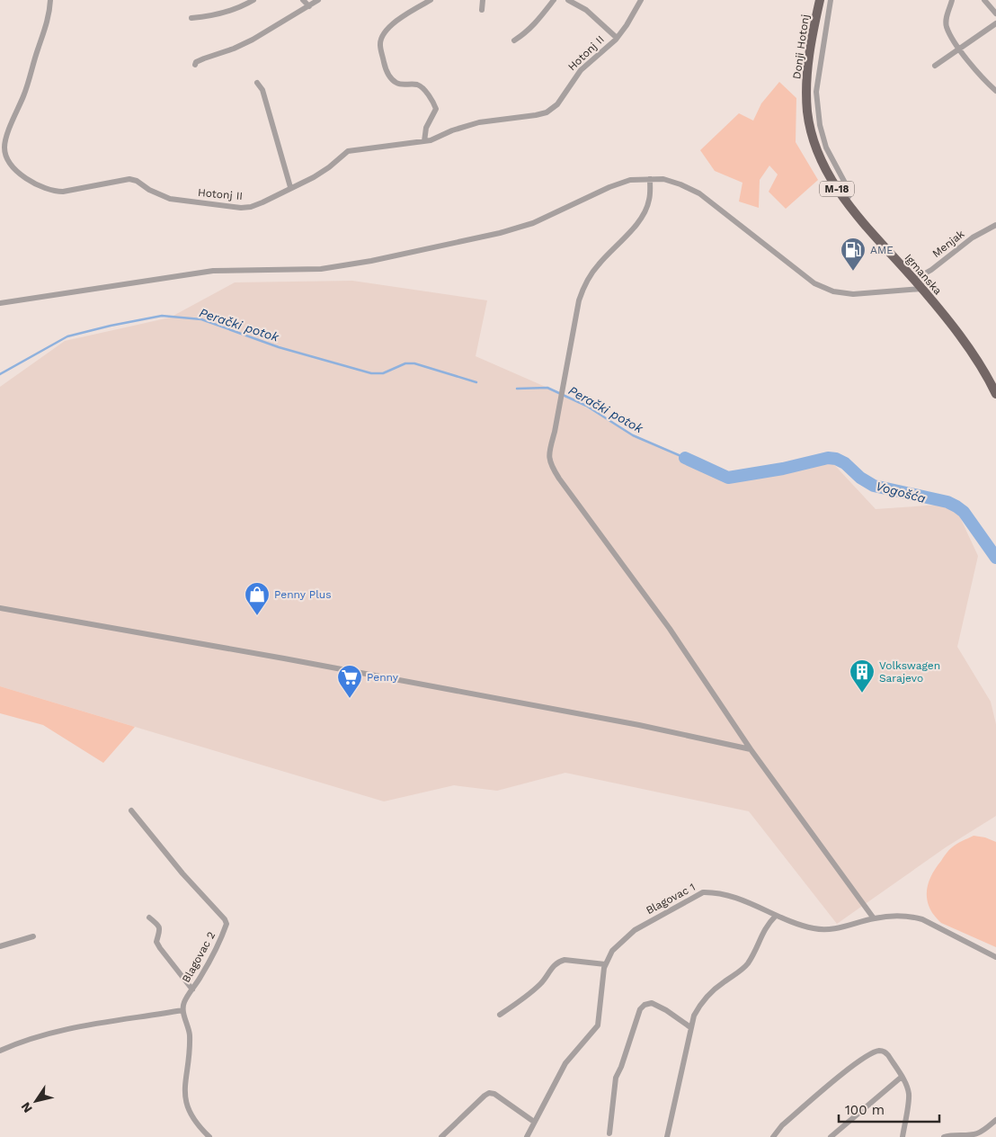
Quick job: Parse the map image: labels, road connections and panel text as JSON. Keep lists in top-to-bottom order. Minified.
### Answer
{"streets":{"main road":["Donji Hotonj","M-18","Igmanska"],"street":["Hotonj II","Menjak","Blagovac 1","Blagovac 2"]},"crossings":[["Donji Hotonj","Igmanska"],["Menjak","Igmanska"]],"water":["Perački potok","Vogošća"],"places":{"fuel station":["AME"],"shop":["Penny Plus"],"building":["Volkswagen Sarajevo"],"supermarket":["Penny"]},"scale_bar":"100 m","north":"bottom left"}
